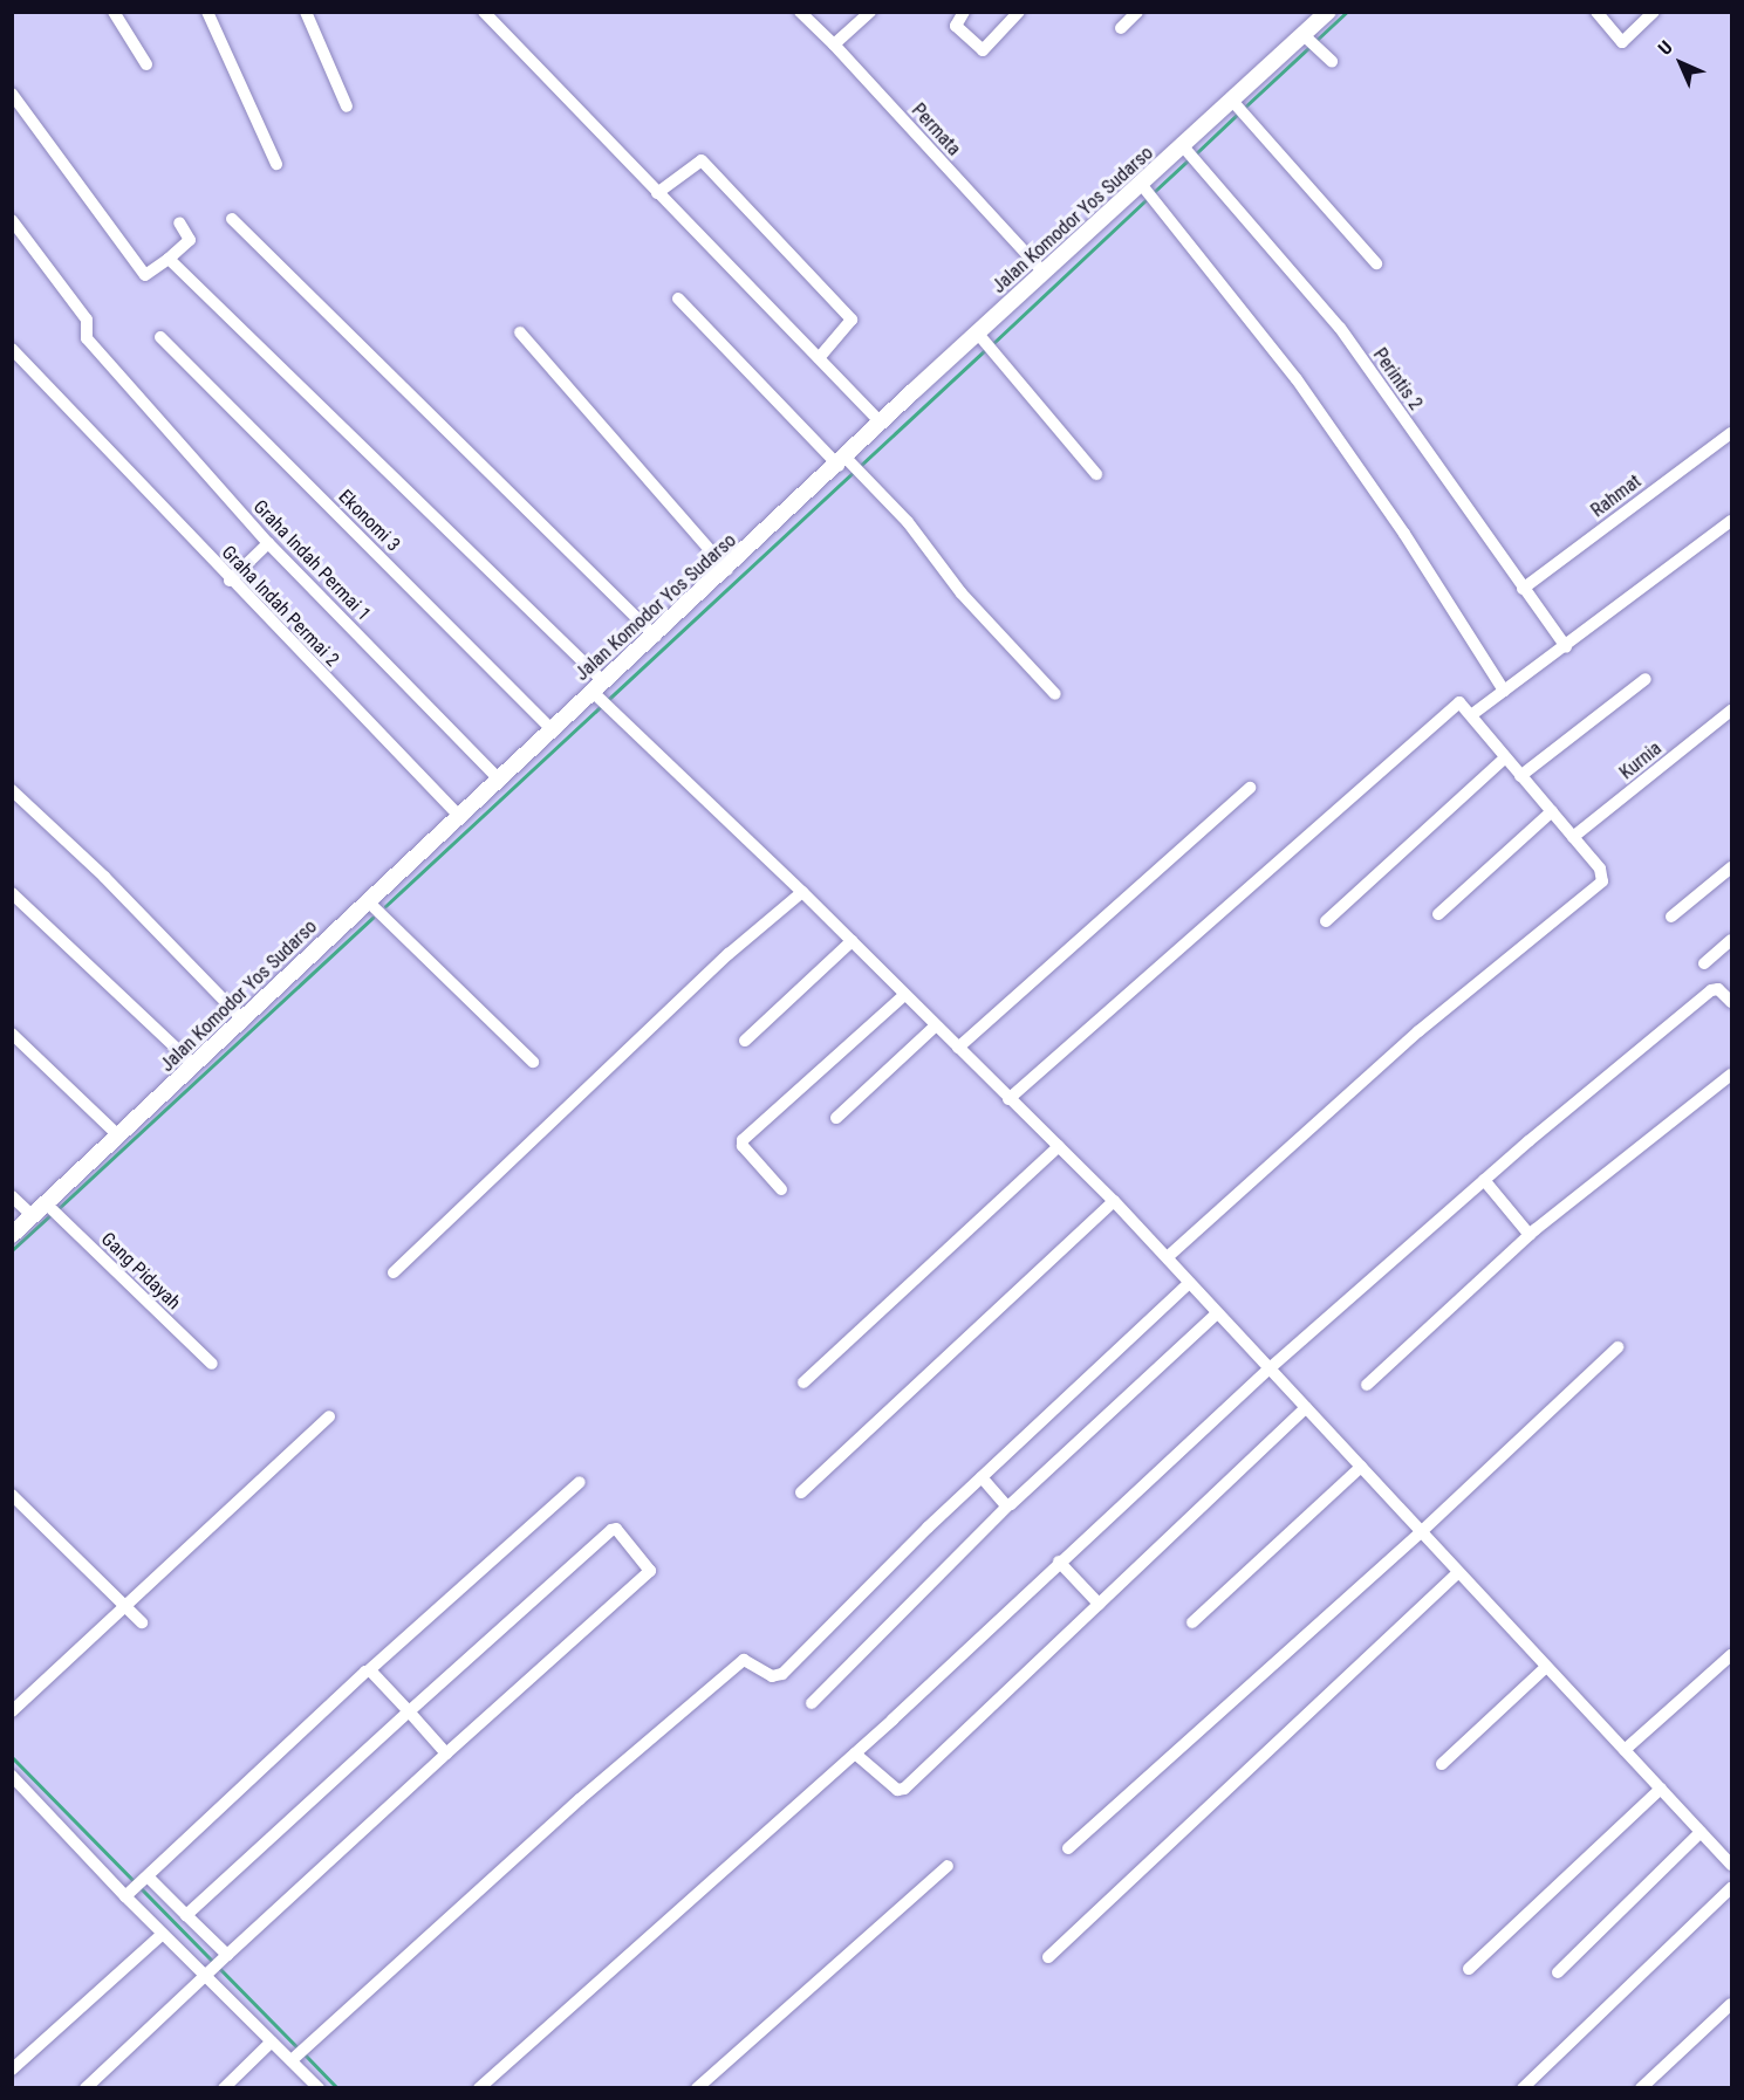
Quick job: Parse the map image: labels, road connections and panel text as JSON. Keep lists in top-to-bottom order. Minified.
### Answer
{"streets":{"street":["Permata","Jalan Komodor Yos Sudarso","Perintis 2","Rahmat","Ekonomi 3","Graha Indah Permai 1","Graha Indah Permai 2","Kurnia","Gang Pidayah"]},"crossings":[["Permata","Jalan Komodor Yos Sudarso"],["Jalan Komodor Yos Sudarso","Perintis 2"],["Jalan Komodor Yos Sudarso","Ekonomi 3"],["Jalan Komodor Yos Sudarso","Graha Indah Permai 1"],["Jalan Komodor Yos Sudarso","Graha Indah Permai 2"],["Jalan Komodor Yos Sudarso","Gang Pidayah"],["Perintis 2","Rahmat"]],"north":"top left"}
